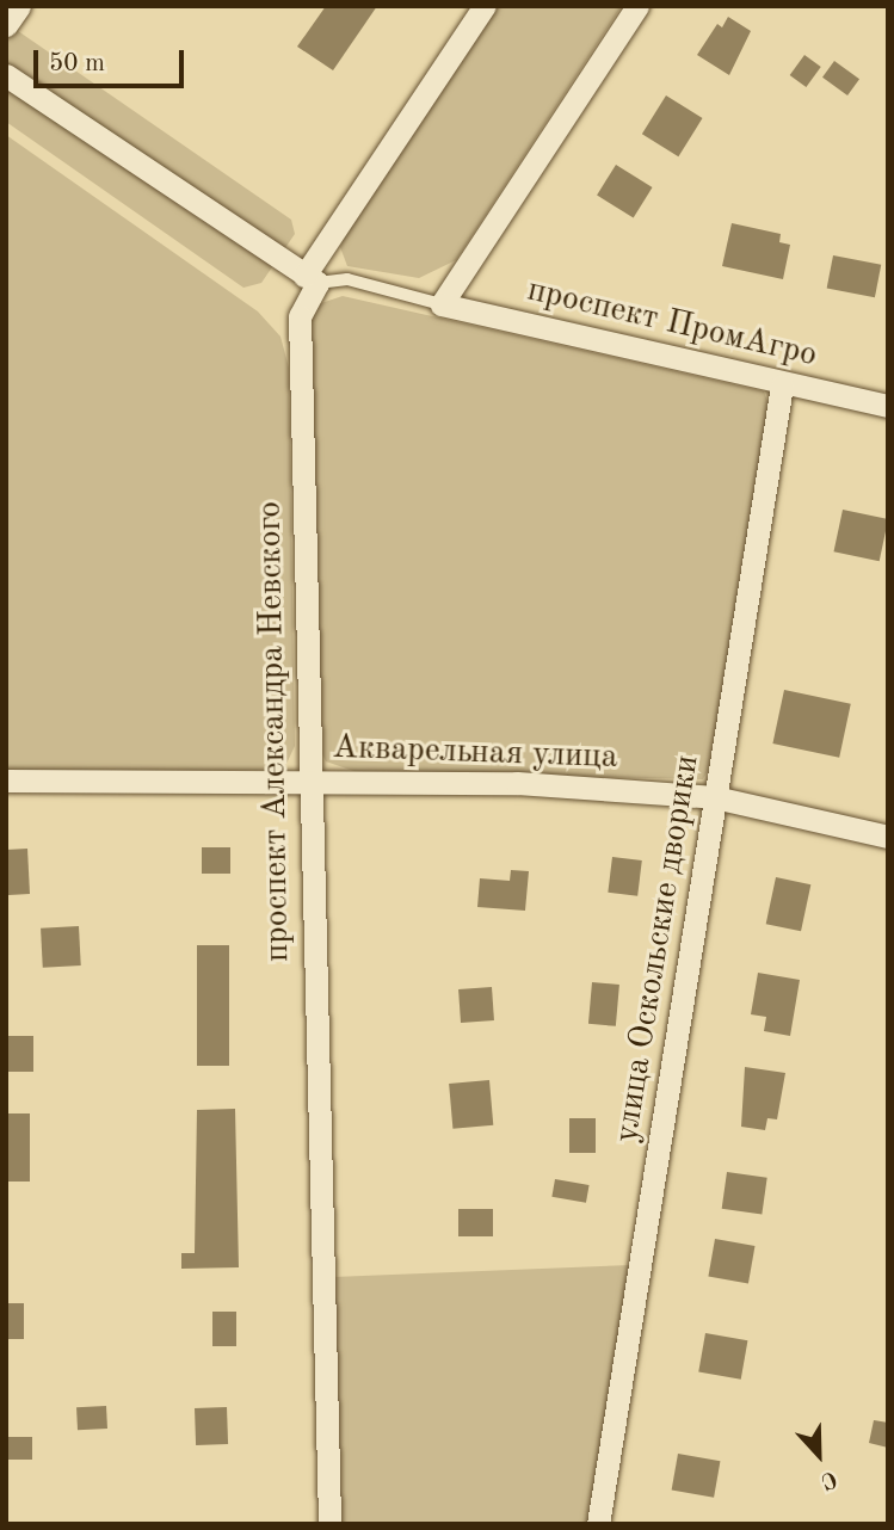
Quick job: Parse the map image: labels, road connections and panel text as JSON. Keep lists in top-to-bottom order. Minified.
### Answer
{"streets":{"street":["проспект ПромАгро","проспект Александра Невского","Акварельная улица","улица Оскольские дворики"]},"crossings":[["проспект ПромАгро","улица Оскольские дворики"],["проспект Александра Невского","Акварельная улица"],["Акварельная улица","улица Оскольские дворики"]],"scale_bar":"50 m","north":"bottom"}
